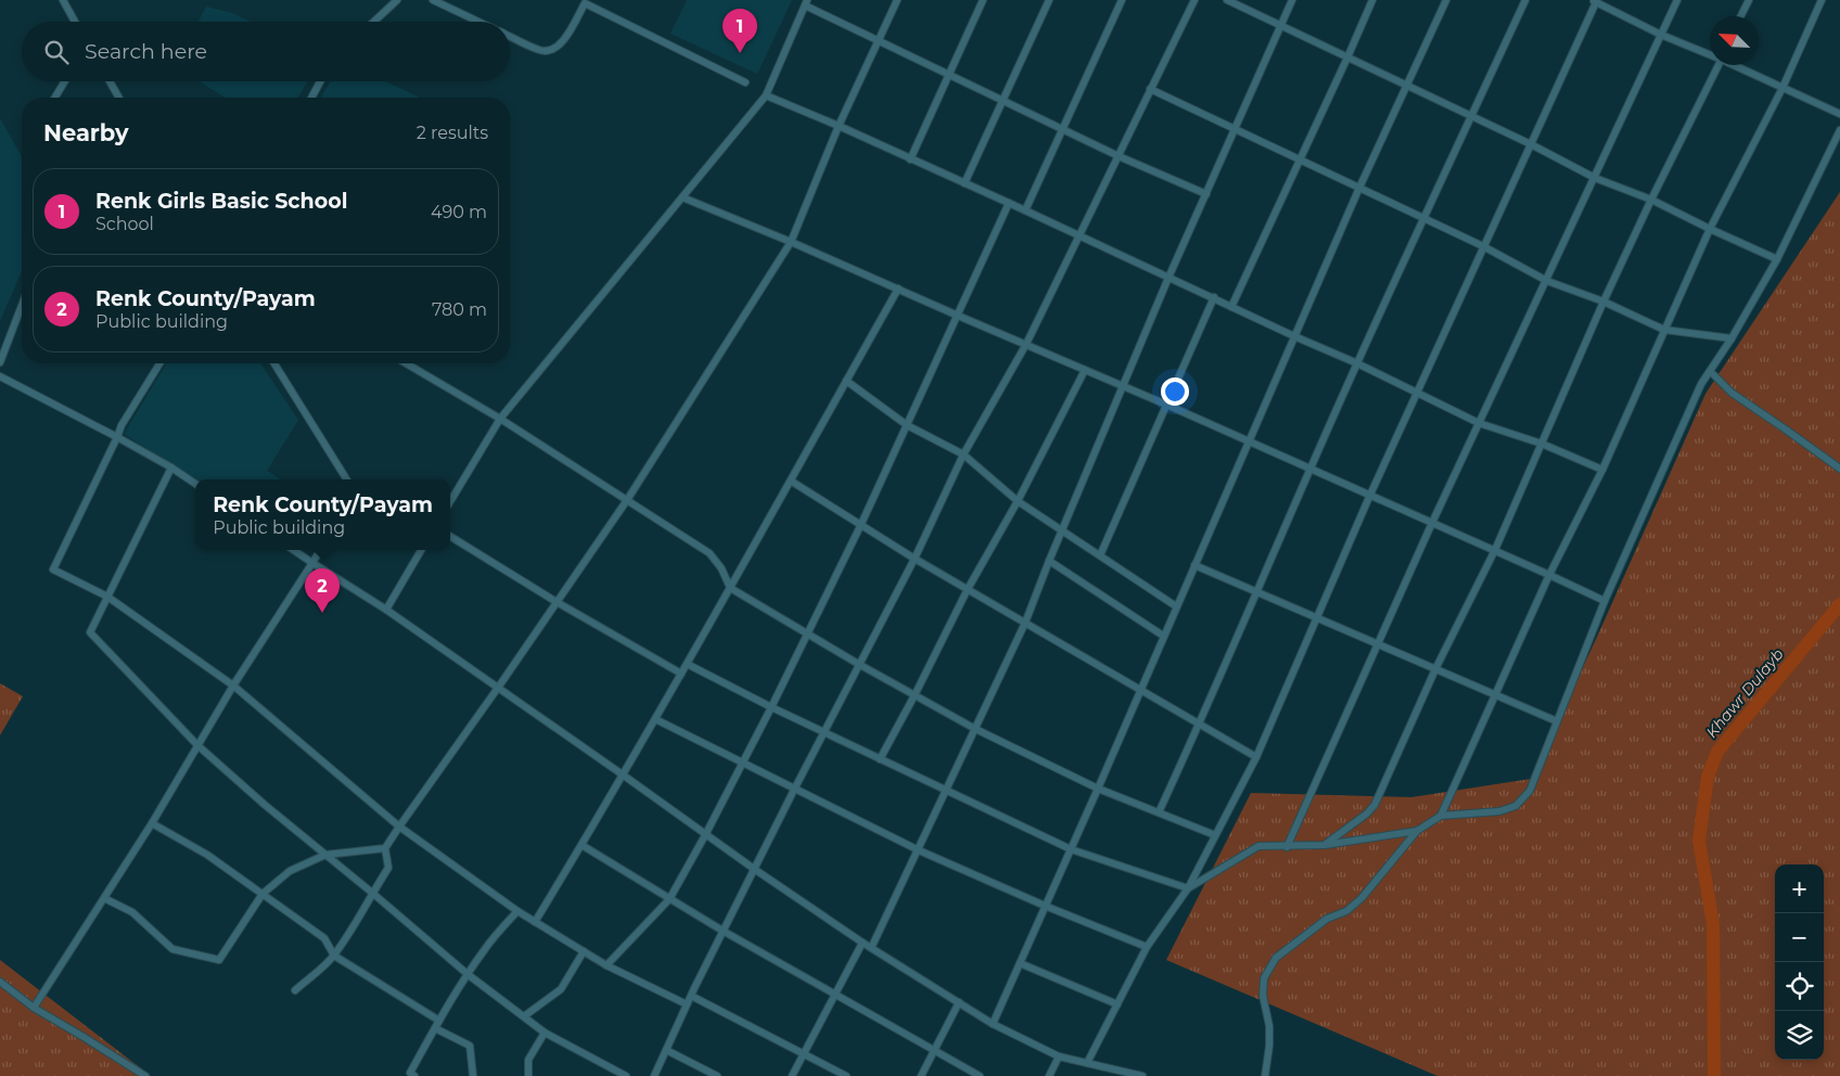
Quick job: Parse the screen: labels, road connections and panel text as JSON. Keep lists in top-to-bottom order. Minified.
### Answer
{"water":["Khawr Dulayb"],"north":"top left","page":{"pins":["1","2"],"search":"Search here","heading":["Nearby","2 results"],"list":[{"mark":"1","name":"Renk Girls Basic School","note":"School","value":"490 m"},{"mark":"2","name":"Renk County/Payam","note":"Public building","value":"780 m"}],"popup":["Renk County/Payam","Public building"],"map_buttons":["+","−"]}}
